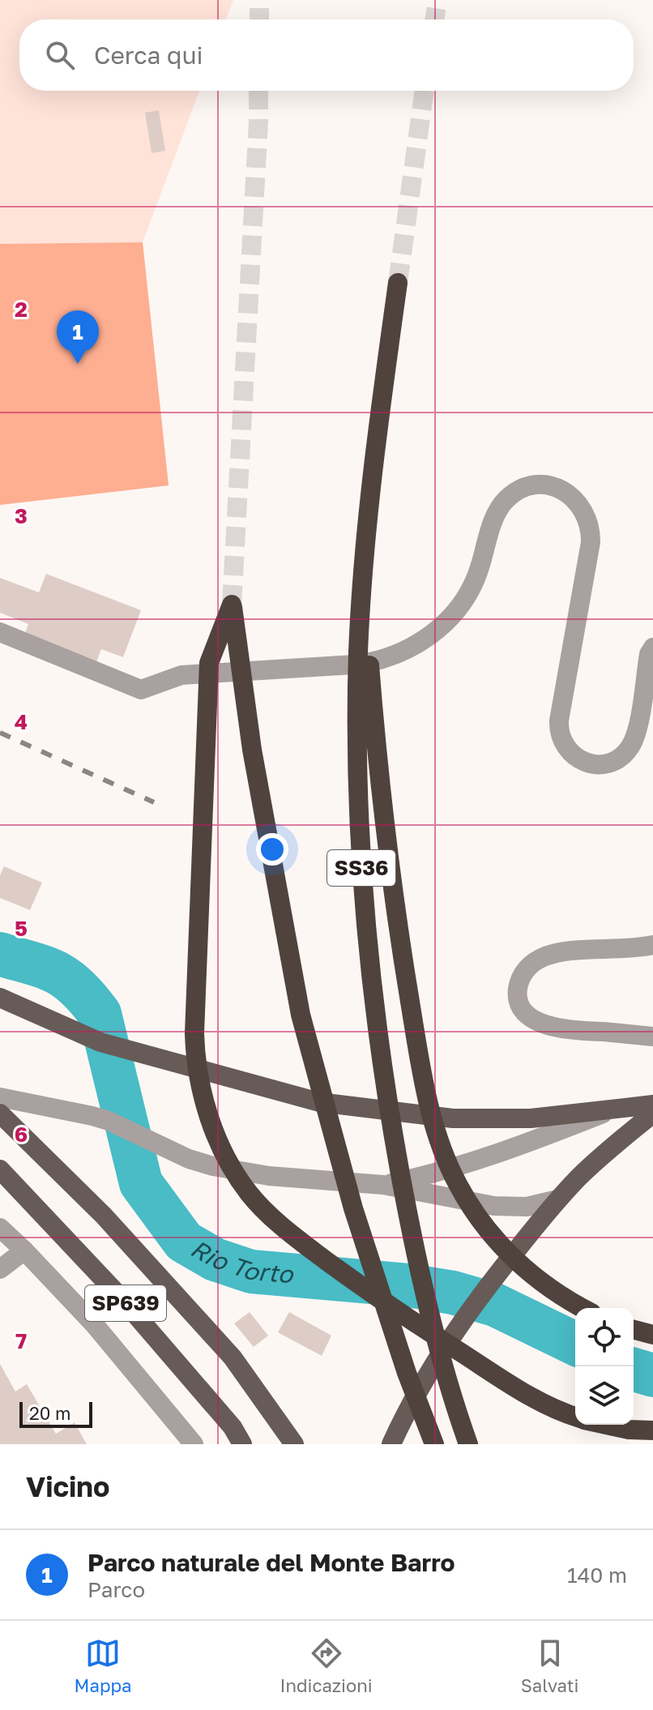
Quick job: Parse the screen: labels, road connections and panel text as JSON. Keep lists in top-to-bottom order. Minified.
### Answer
{"streets":{"highway":["SS36"],"main road":["SP639"]},"water":["Rio Torto"],"scale_bar":"20 m","page":{"search":"Cerca qui","pins":"1","scale":"20 m","heading":"Vicino","list":[{"mark":"1","name":"Parco naturale del Monte Barro","note":"Parco","value":"140 m"}],"nav":["Mappa","Indicazioni","Salvati"]},"grid":{"rows":["2","3","4","5","6","7"]}}
